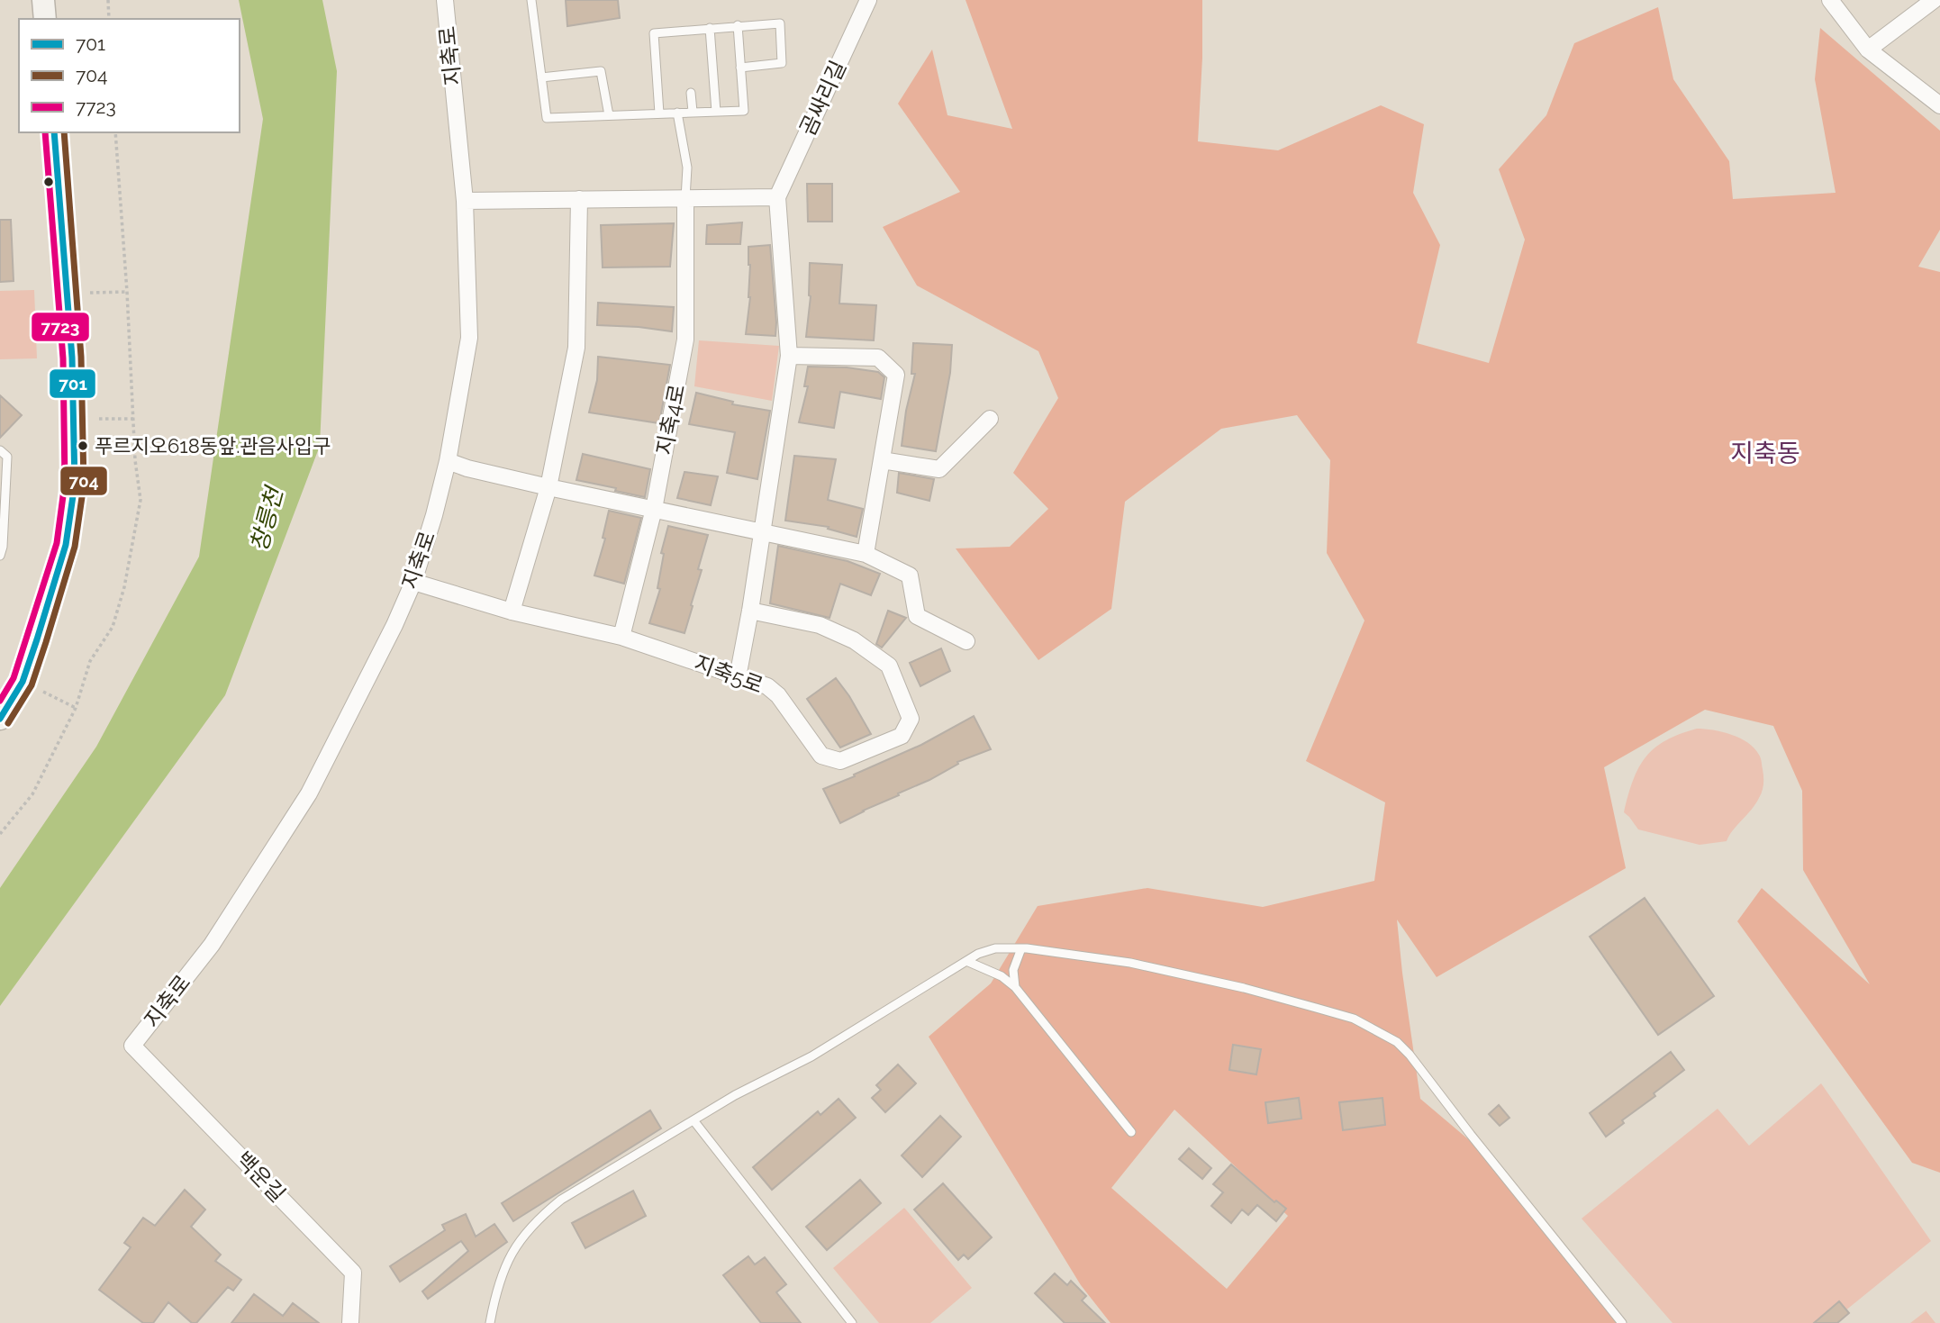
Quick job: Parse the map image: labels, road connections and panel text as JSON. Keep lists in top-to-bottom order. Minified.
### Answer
{"streets":{"street":["지축로","곰싸리길","지축4로","지축5로","백운길"]},"crossings":[["지축로","지축5로"],["지축로","백운길"],["지축4로","지축5로"]],"districts":["지축동"],"water":["창릉천"],"places":["푸르지오618동앞.관음사입구"],"lines":["transit line 701","transit line 704","transit line 7723"],"legend":["701","704","7723"]}
